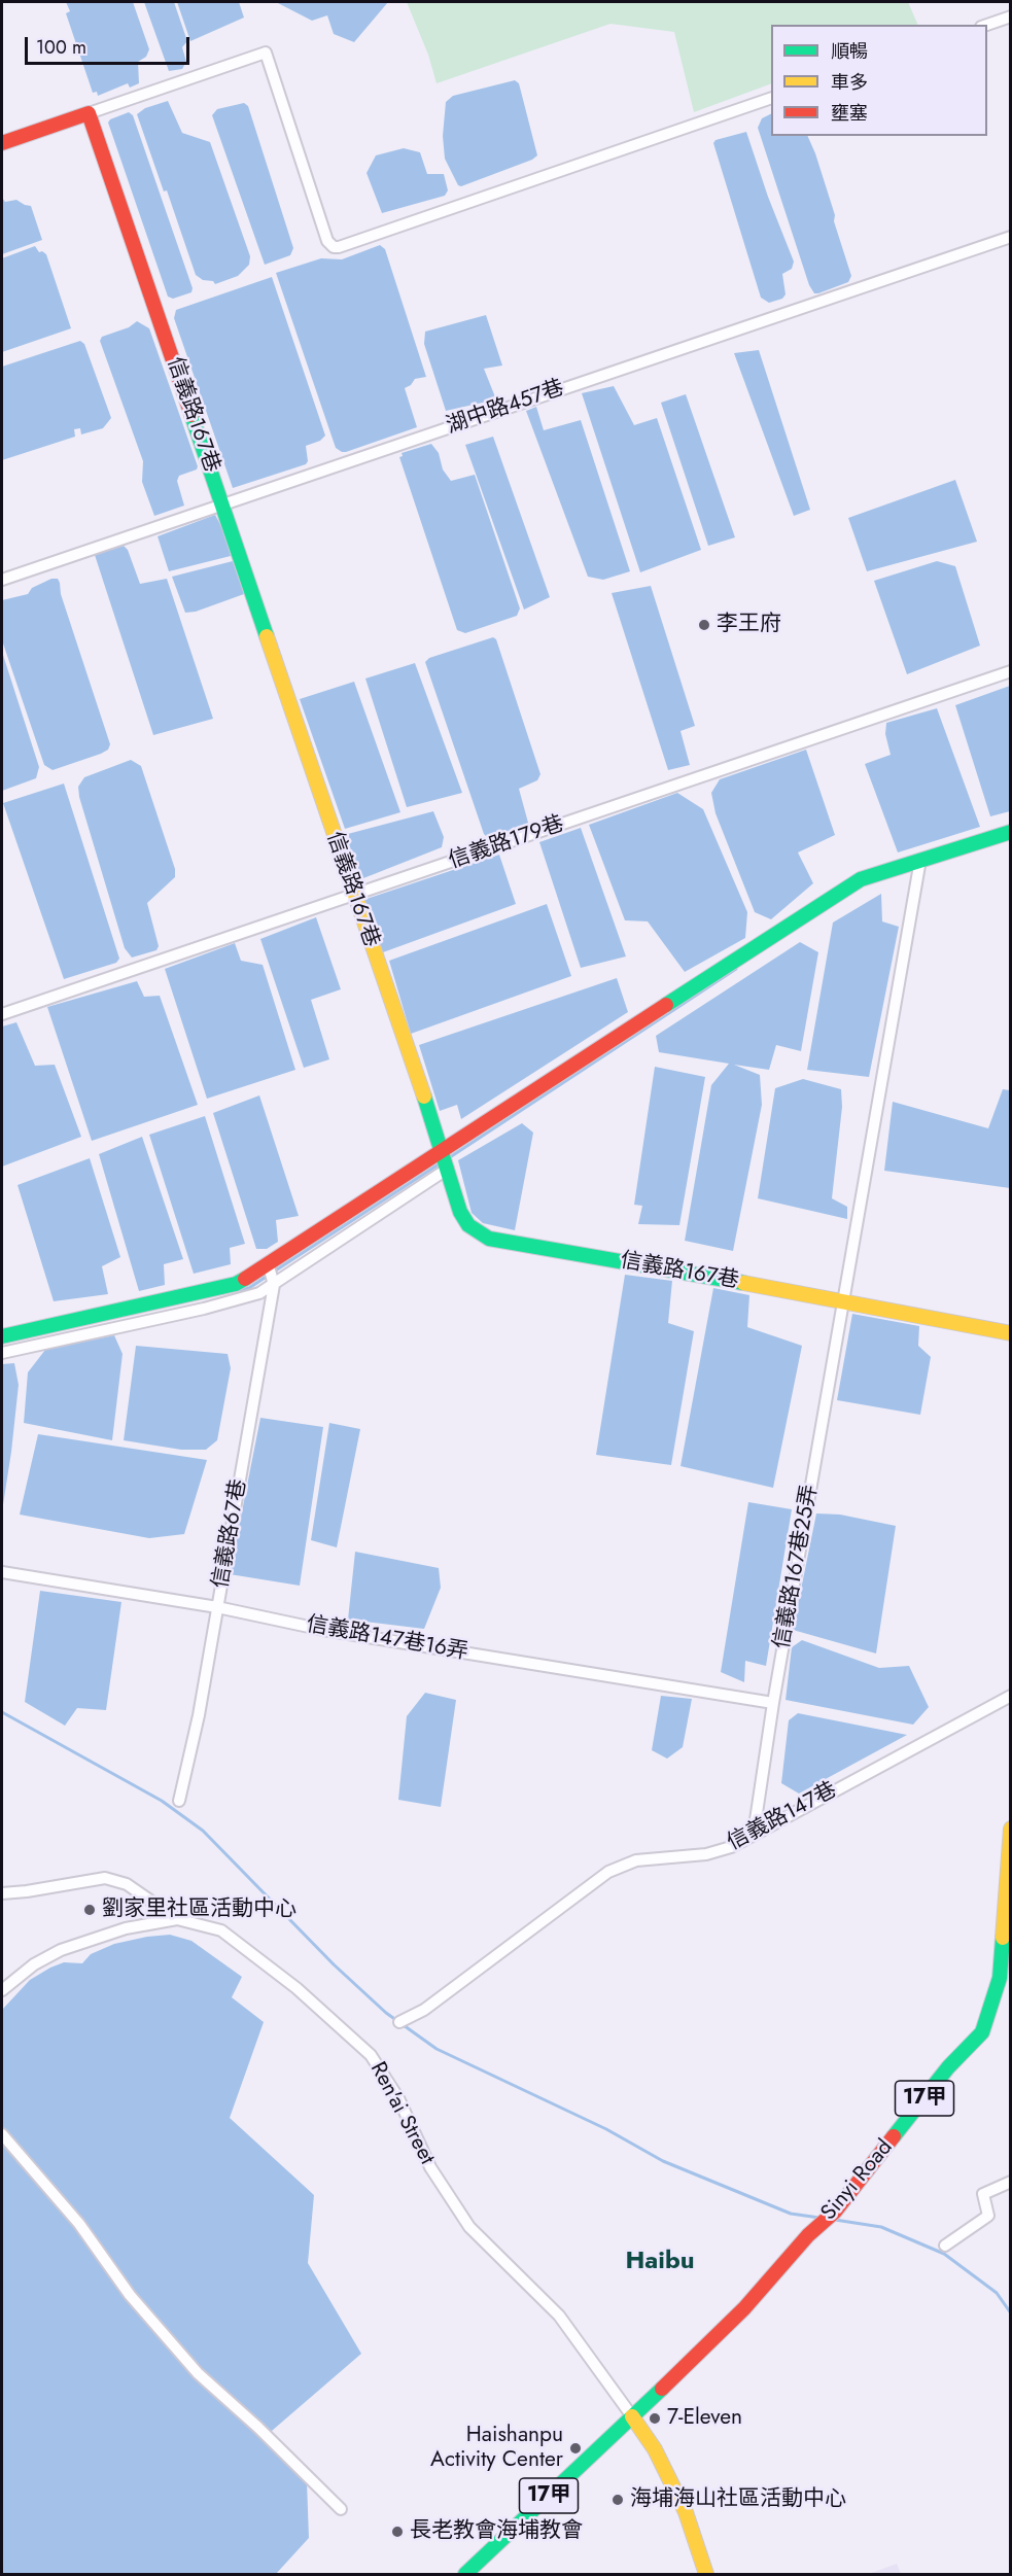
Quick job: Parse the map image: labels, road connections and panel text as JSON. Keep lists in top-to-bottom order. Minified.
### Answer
{"streets":{"street":["湖中路457巷","信義路167巷","信義路179巷","信義路67巷","信義路167巷25弄","信義路147巷16弄","信義路147巷","17甲","Ren'ai Street","Sinyi Road"]},"crossings":[["湖中路457巷","信義路167巷"],["信義路167巷","信義路179巷"],["信義路167巷","信義路167巷25弄"],["信義路67巷","信義路147巷16弄"],["信義路167巷25弄","信義路147巷16弄"],["信義路167巷25弄","信義路147巷"],["17甲","Ren'ai Street"],["17甲","Sinyi Road"],["Ren'ai Street","Sinyi Road"]],"districts":["Haibu"],"places":["李王府","劉家里社區活動中心","7-Eleven","Haishanpu Activity Center","海埔海山社區活動中心","長老教會海埔教會"],"legend":["順暢","車多","壅塞"],"scale_bar":"100 m"}
